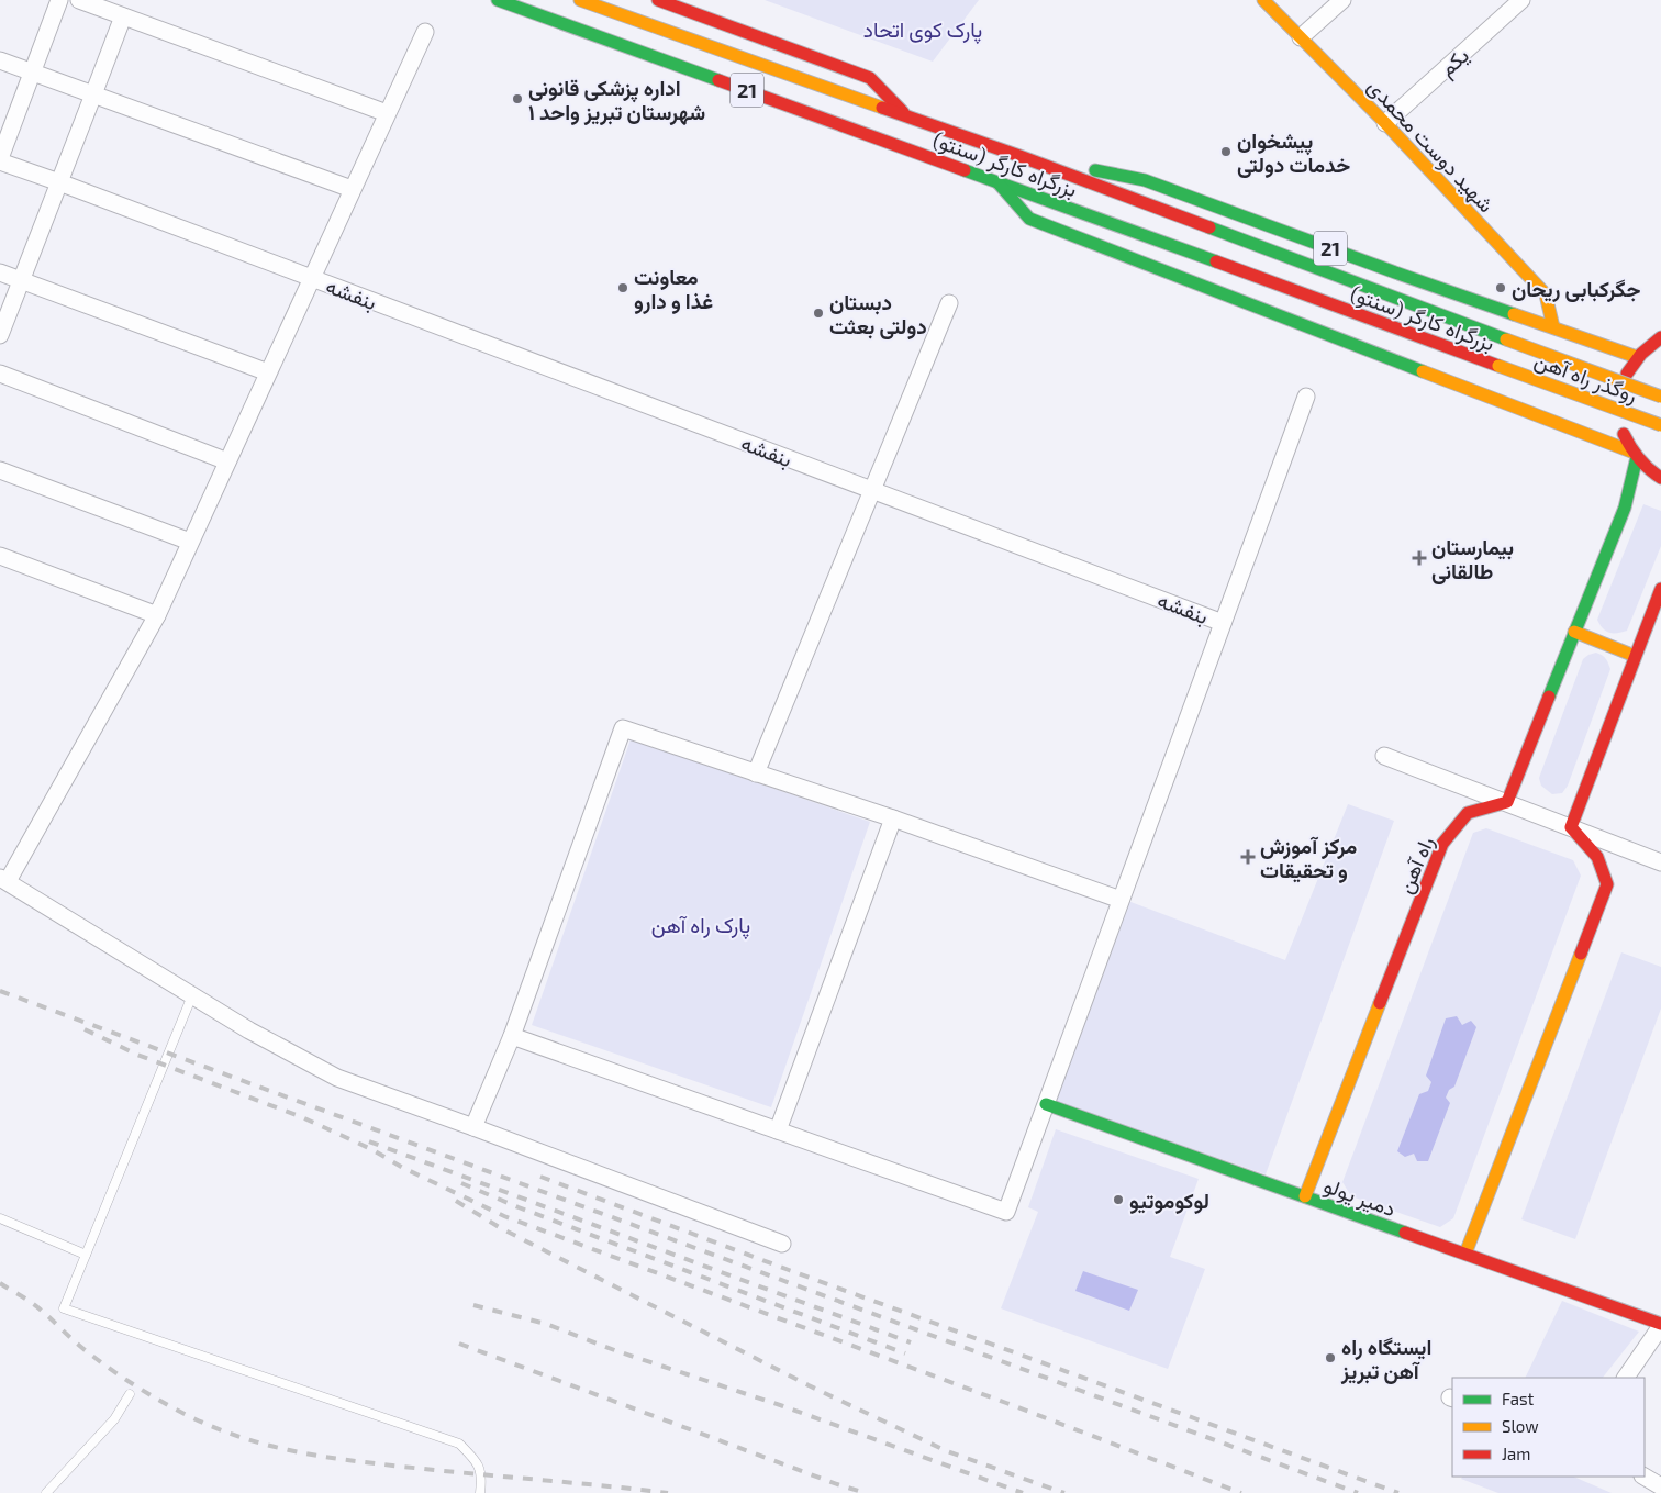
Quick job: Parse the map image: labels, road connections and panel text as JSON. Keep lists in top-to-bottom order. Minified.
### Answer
{"streets":{"main road":["21","شهید دوست محمدی","بزرگراه کارگر (سنتو)","روگذر راه آهن","راه آهن","دمیر یولو"],"street":["یکم","بنفشه"]},"crossings":[["یکم","شهید دوست محمدی"],["21","شهید دوست محمدی"],["21","بزرگراه کارگر (سنتو)"],["بزرگراه کارگر (سنتو)","روگذر راه آهن"],["راه آهن","دمیر یولو"]],"parks":["پارک کوی اتحاد","پارک راه آهن"],"places":{"other":["اداره پزشکی قانونی شهرستان تبریز واحد ۱","پیشخوان خدمات دولتی","معاونت غذا و دارو","جگرکبابی ریحان","دبستان دولتی بعثت","لوکوموتیو","ایستگاه راه آهن تبریز"],"health":["بیمارستان طالقانی","مرکز آموزش و تحقیقات"]},"legend":["Fast","Slow","Jam"]}
